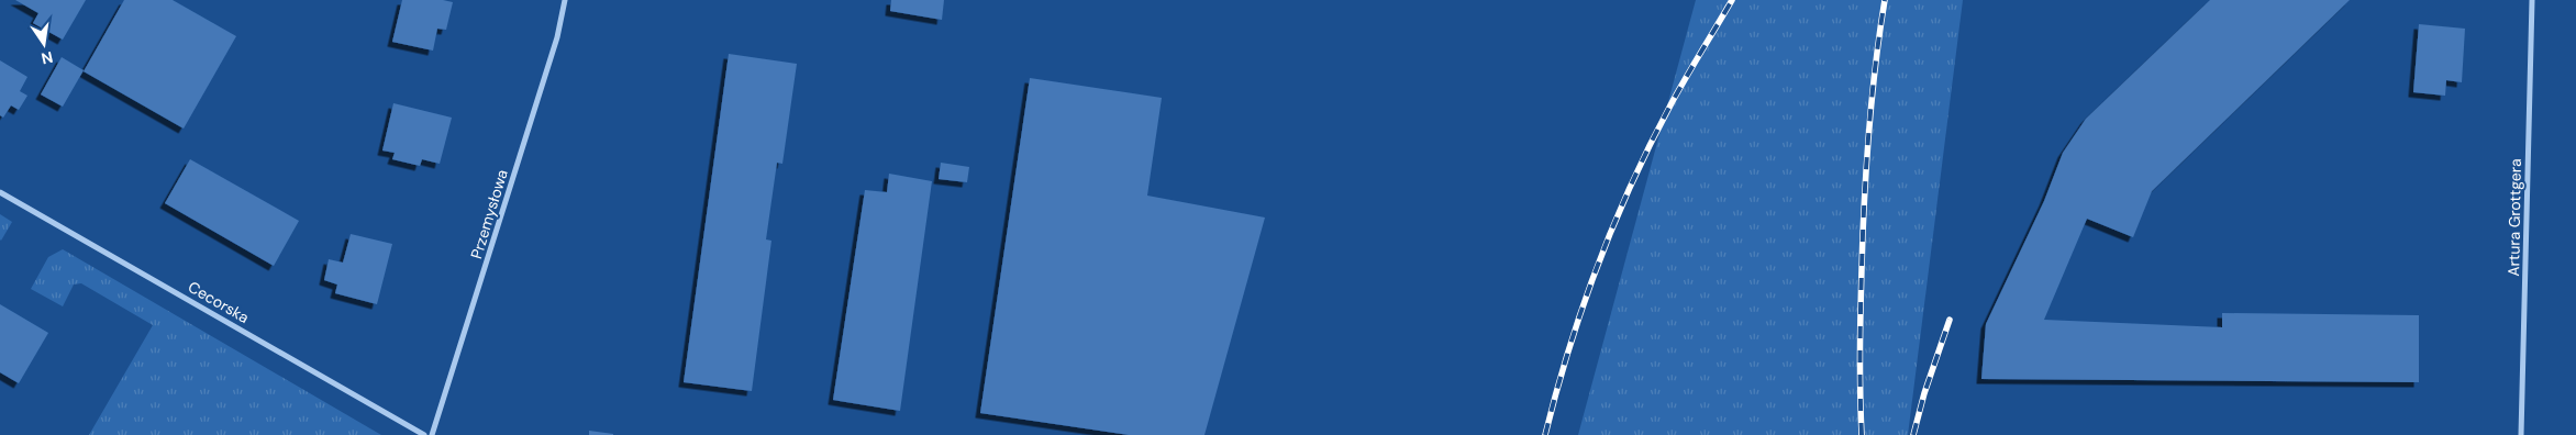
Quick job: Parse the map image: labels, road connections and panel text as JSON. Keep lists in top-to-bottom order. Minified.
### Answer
{"streets":{"street":["Przemysłowa","Artura Grottgera","Cecorska"]},"north":"bottom"}
